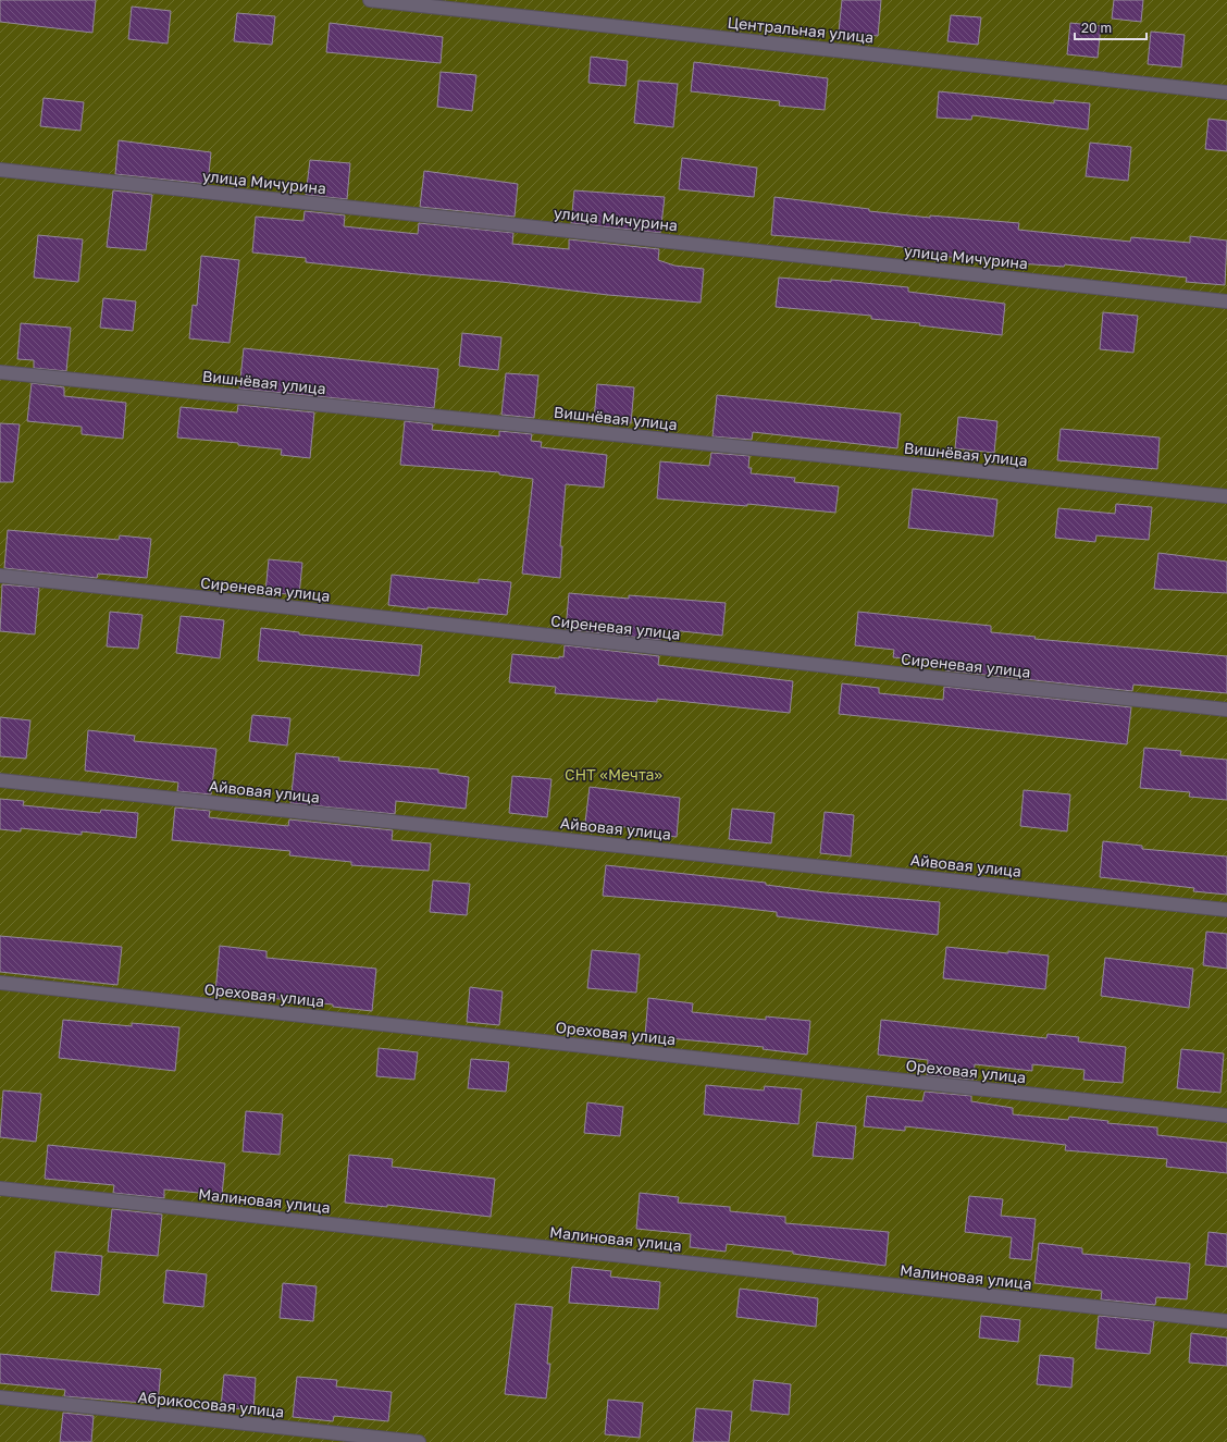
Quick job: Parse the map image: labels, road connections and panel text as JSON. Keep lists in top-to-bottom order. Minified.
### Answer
{"streets":{"street":["Центральная улица","улица Мичурина","Вишнёвая улица","Сиреневая улица","Айвовая улица","Ореховая улица","Малиновая улица","Абрикосовая улица"]},"parks":["СНТ «Мечта»"],"scale_bar":"20 m"}
